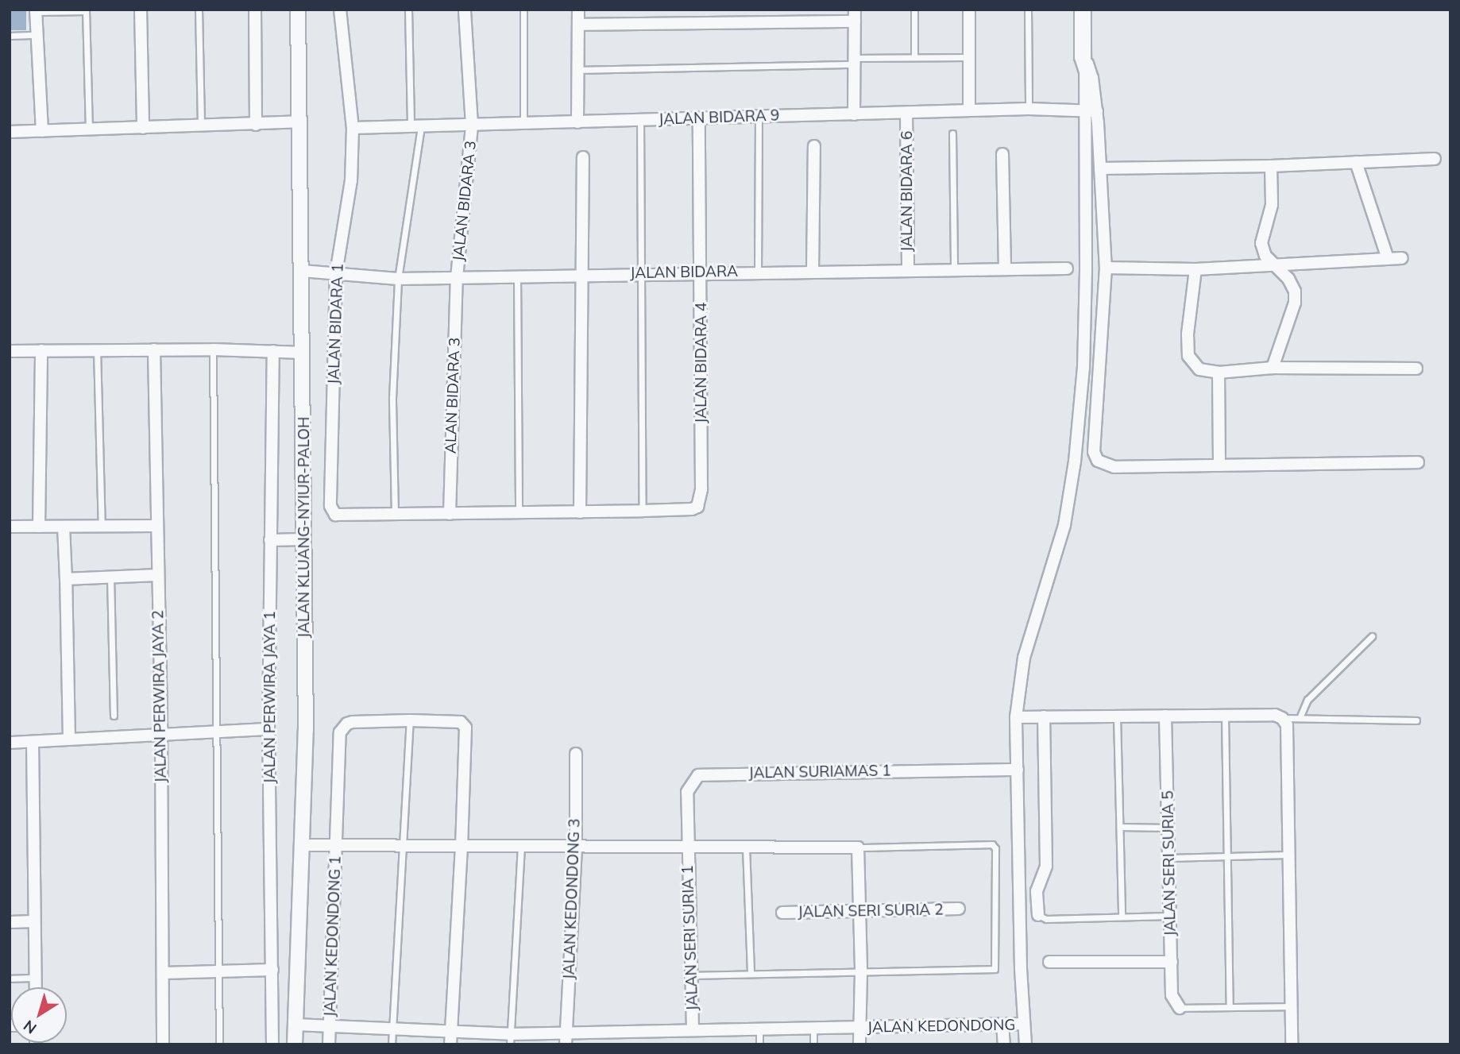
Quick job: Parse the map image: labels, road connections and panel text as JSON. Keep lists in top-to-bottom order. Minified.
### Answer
{"streets":{"street":["JALAN BIDARA 9","JALAN BIDARA 6","JALAN BIDARA 3","JALAN BIDARA","JALAN BIDARA 1","JALAN BIDARA 4","ALAN BIDARA 3","JALAN KLUANG-NYIUR-PALOH","JALAN PERWIRA JAYA 2","JALAN PERWIRA JAYA 1","JALAN SURIAMAS 1","JALAN SERI SURIA 5","JALAN KEDONDONG 3","JALAN SERI SURIA 2","JALAN KEDONDONG 1","JALAN SERI SURIA 1","JALAN KEDONDONG"]},"crossings":[["JALAN BIDARA 9","JALAN BIDARA 6"],["JALAN BIDARA 9","JALAN BIDARA 3"],["JALAN BIDARA 9","JALAN BIDARA 1"],["JALAN BIDARA 9","JALAN BIDARA 4"],["JALAN BIDARA 6","JALAN BIDARA"],["JALAN BIDARA 3","JALAN BIDARA"],["JALAN BIDARA 3","ALAN BIDARA 3"],["JALAN BIDARA","JALAN BIDARA 1"],["JALAN BIDARA","JALAN BIDARA 4"],["JALAN BIDARA","ALAN BIDARA 3"],["JALAN BIDARA","JALAN KLUANG-NYIUR-PALOH"],["JALAN KLUANG-NYIUR-PALOH","JALAN KEDONDONG"],["JALAN SURIAMAS 1","JALAN SERI SURIA 1"],["JALAN KEDONDONG 3","JALAN KEDONDONG"],["JALAN KEDONDONG 1","JALAN KEDONDONG"],["JALAN SERI SURIA 1","JALAN KEDONDONG"]],"north":"bottom left"}
